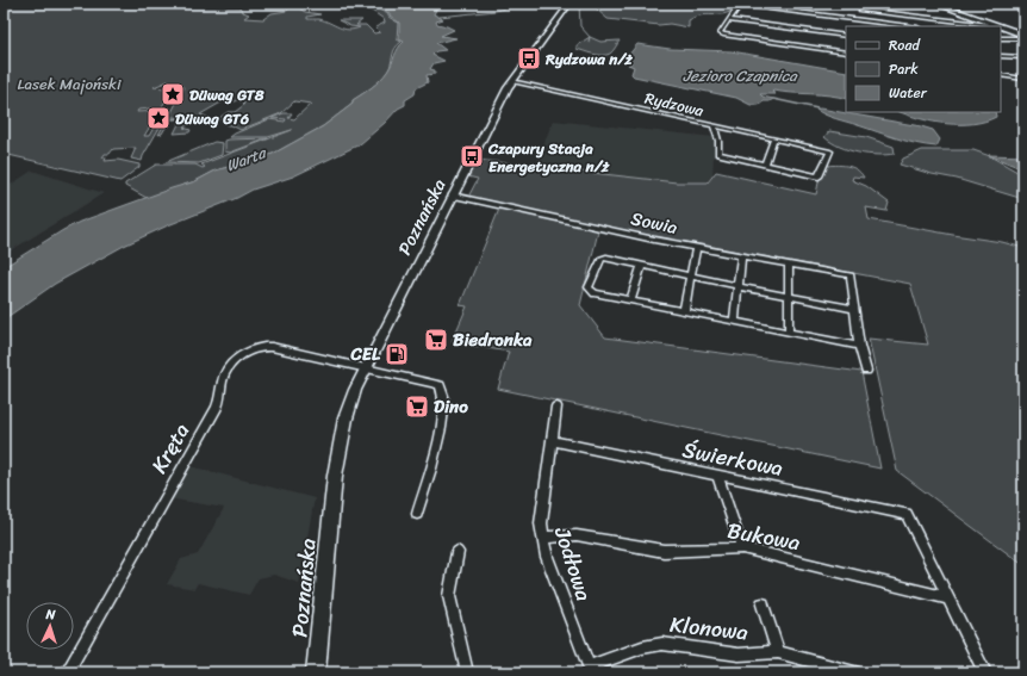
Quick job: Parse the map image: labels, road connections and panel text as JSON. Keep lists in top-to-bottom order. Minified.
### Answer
{"streets":{"street":["Rydzowa","Poznańska","Sowia","Kręta","Świerkowa","Bukowa","Jodłowa","Klonowa"]},"crossings":[["Rydzowa","Poznańska"],["Poznańska","Sowia"],["Poznańska","Kręta"],["Świerkowa","Bukowa"],["Świerkowa","Jodłowa"],["Bukowa","Jodłowa"],["Jodłowa","Klonowa"]],"water":["Jezioro Czapnica","Warta"],"parks":["Lasek Majoński"],"places":{"bus stop":["Rydzowa n/ż","Czapury Stacja Energetyczna n/ż"],"place":["Düwag GT8","Düwag GT6"],"supermarket":["Biedronka","Dino"],"fuel station":["CEL"]},"legend":["Road","Park","Water"],"north":"top"}
